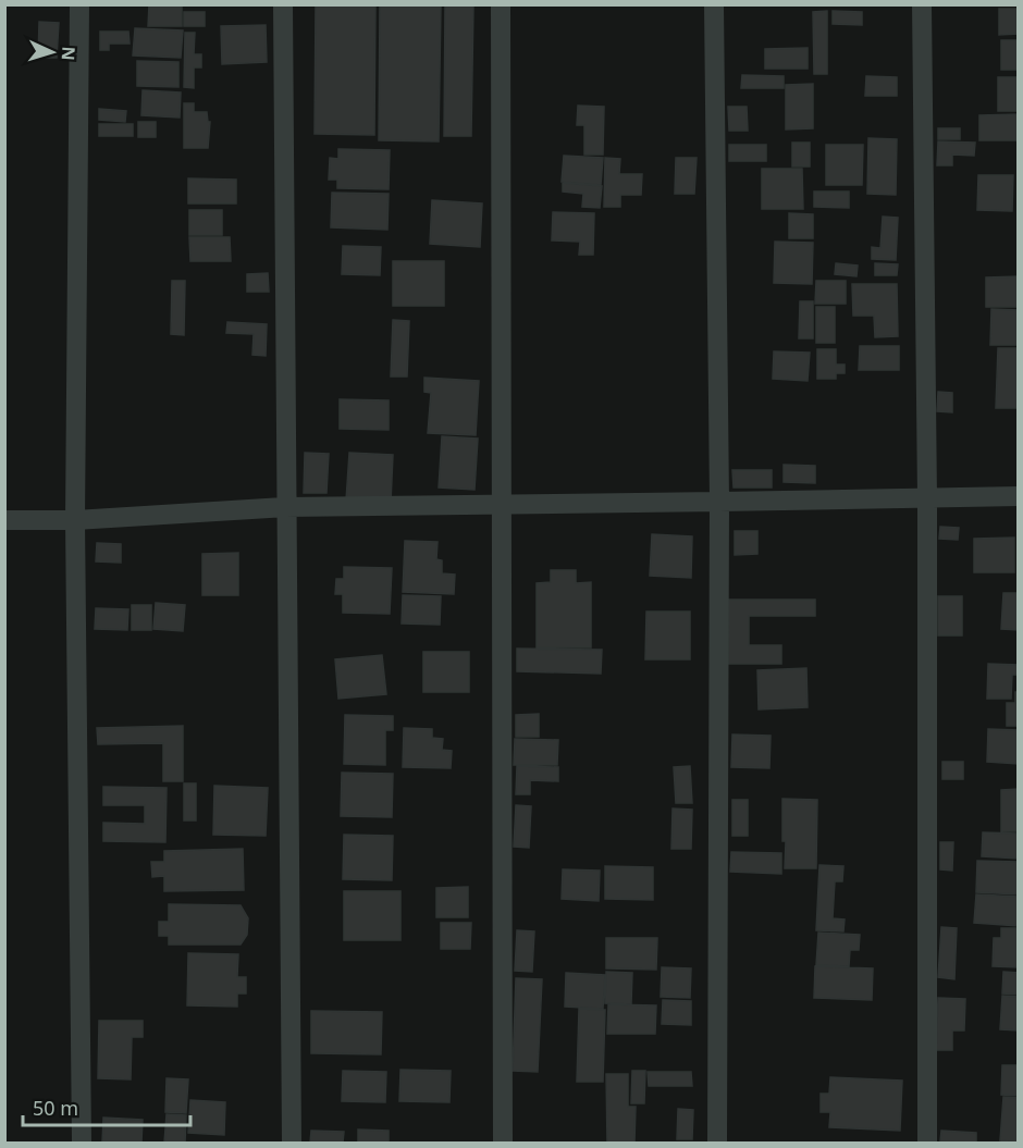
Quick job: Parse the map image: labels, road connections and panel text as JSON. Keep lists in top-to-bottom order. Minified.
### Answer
{"scale_bar":"50 m","north":"right"}
